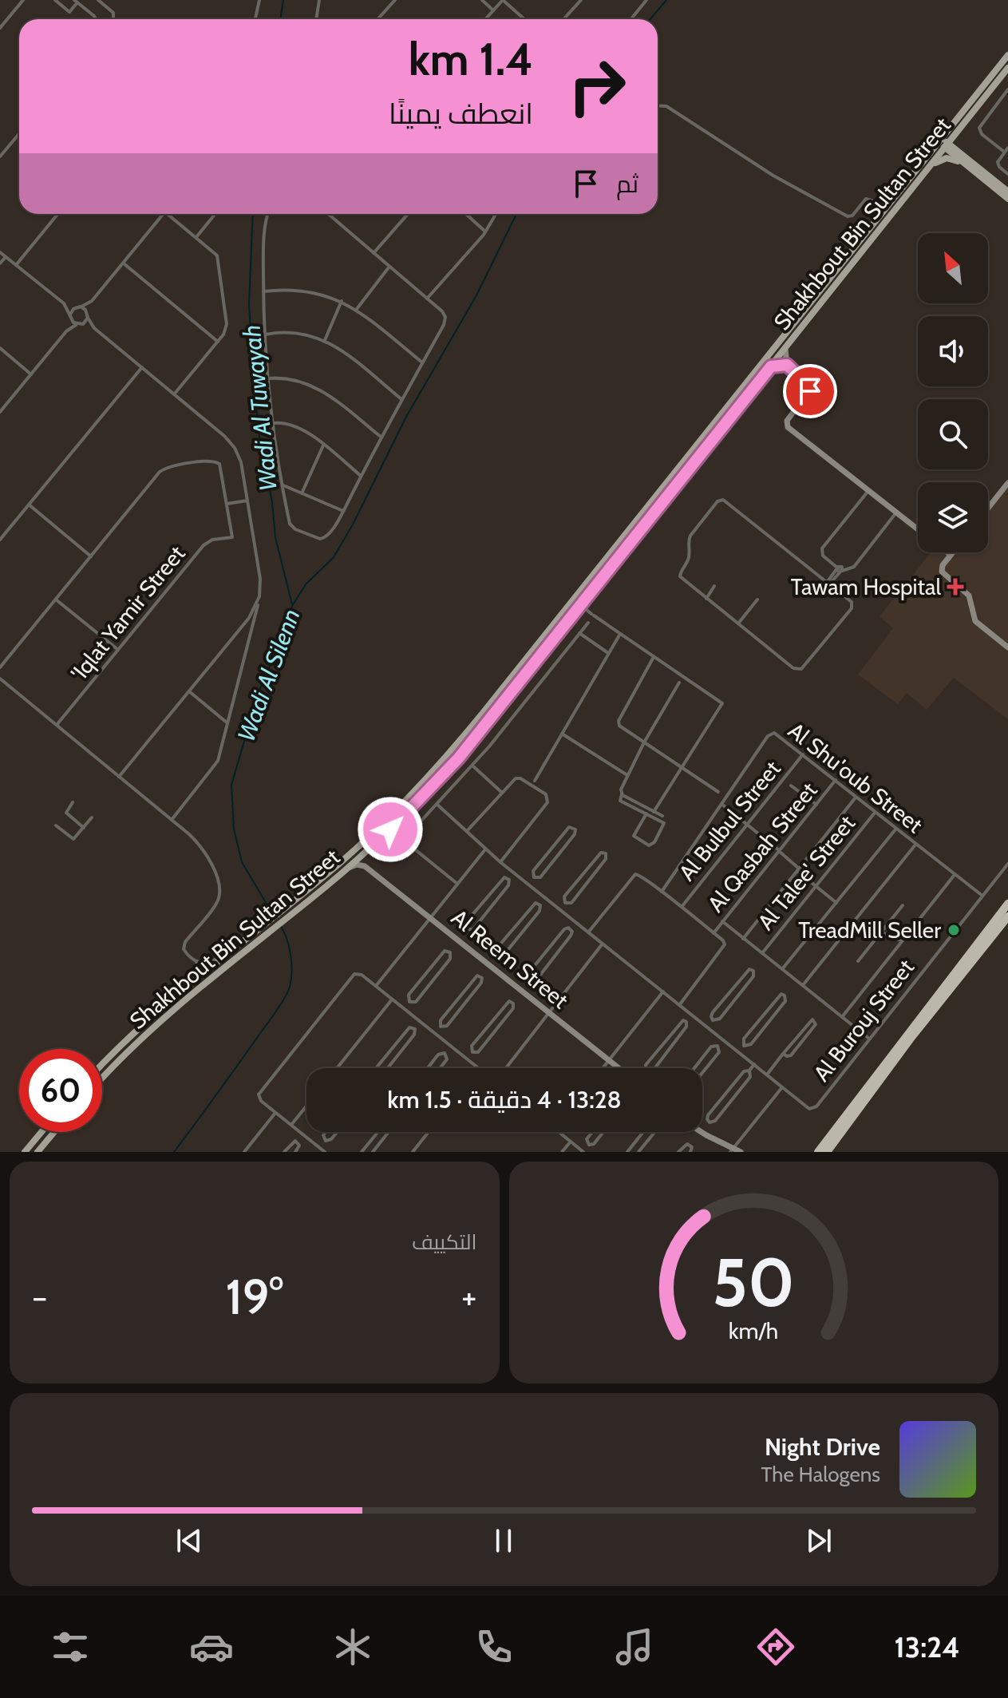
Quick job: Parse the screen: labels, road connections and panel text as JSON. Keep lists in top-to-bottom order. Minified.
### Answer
{"streets":{"main road":["Shakhbout Bin Sultan Street"],"street":["'Iqlat Yamir Street","Al Shu'oub Street","Al Bulbul Street","Al Qasbah Street","Al Talee' Street","Al Reem Street","Al Burouj Street"]},"crossings":[["Al Shu'oub Street","Al Bulbul Street"],["Al Shu'oub Street","Al Qasbah Street"],["Al Shu'oub Street","Al Talee' Street"],["Al Shu'oub Street","Al Burouj Street"]],"water":["Wadi Al Tuwayah","Wadi Al Silenn"],"places":{"health":["Tawam Hospital"],"other":["TreadMill Seller"]},"north":"top left","page":{"turn":["1.4 km","انعطف يمينًا"],"then":"ثم","limit":"60","trip":"13:28 · 4 دقيقة · 1.5 km","tile":"التكييف","heat":["−","19°","+"],"song":["Night Drive","The Halogens"],"tabs":"13:24","gauge":["50","km/h"]}}
